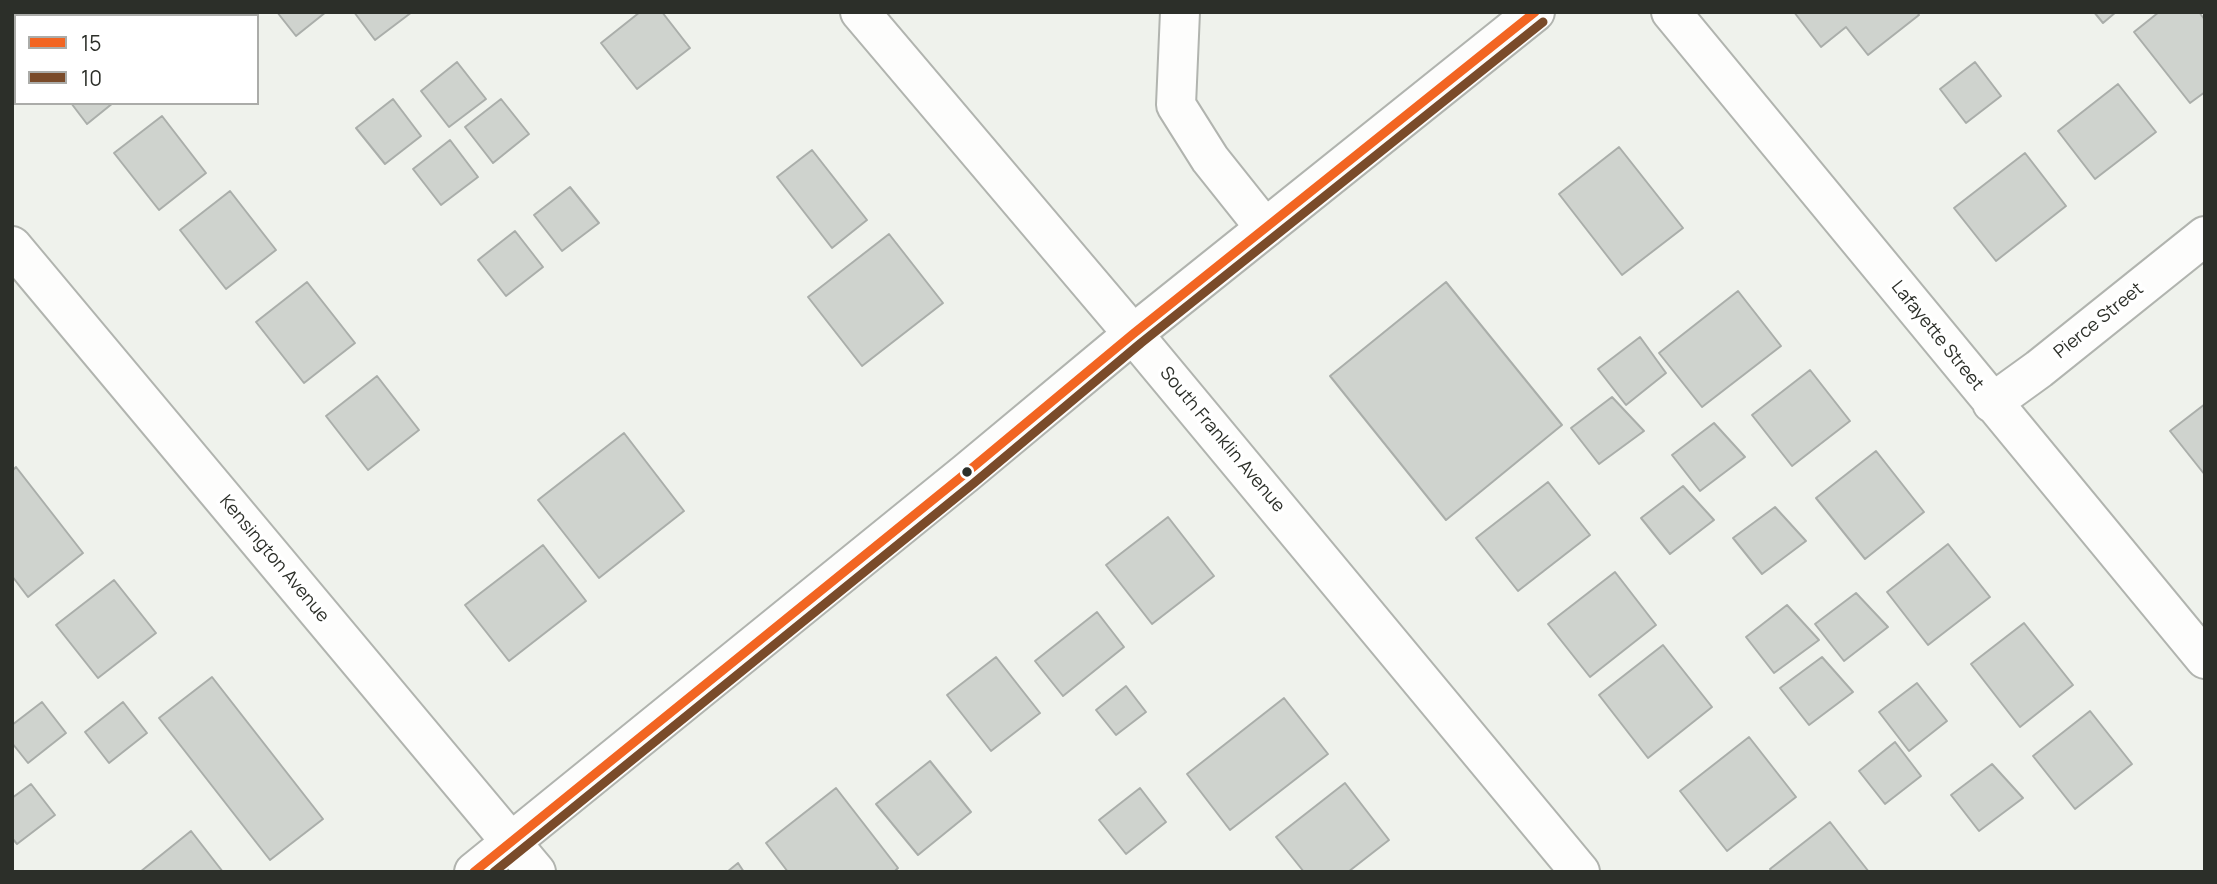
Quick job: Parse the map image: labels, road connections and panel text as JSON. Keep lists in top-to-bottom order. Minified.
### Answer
{"streets":{"street":["Pierce Street","Lafayette Street","South Franklin Avenue","Kensington Avenue"]},"crossings":[["Pierce Street","Lafayette Street"]],"lines":["transit line 15","transit line 10"],"legend":["15","10"]}
